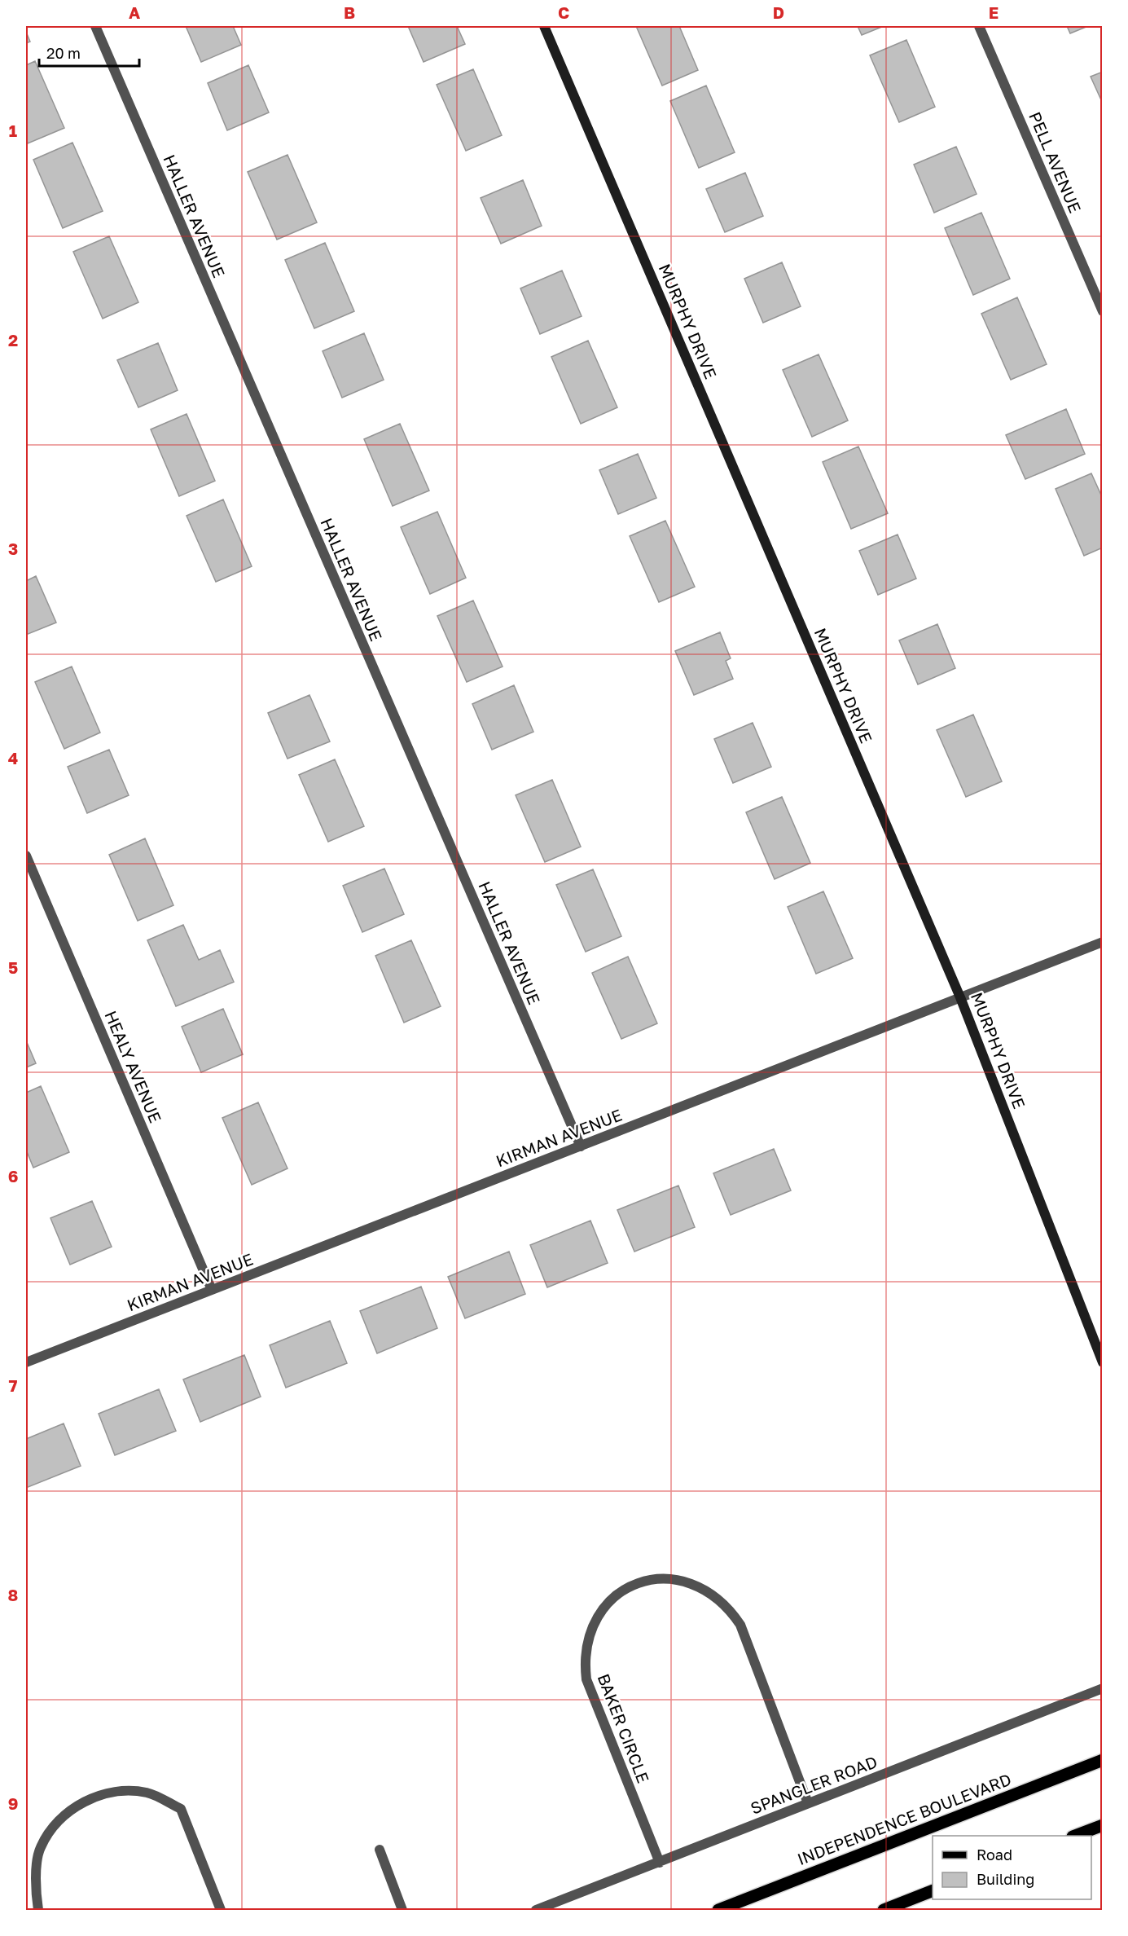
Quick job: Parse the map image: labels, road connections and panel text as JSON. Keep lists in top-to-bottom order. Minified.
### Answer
{"streets":{"main road":["INDEPENDENCE BOULEVARD"],"street":["PELL AVENUE","HALLER AVENUE","MURPHY DRIVE","HEALY AVENUE","KIRMAN AVENUE","BAKER CIRCLE","SPANGLER ROAD"]},"crossings":[["HALLER AVENUE","KIRMAN AVENUE"],["MURPHY DRIVE","KIRMAN AVENUE"],["HEALY AVENUE","KIRMAN AVENUE"],["BAKER CIRCLE","SPANGLER ROAD"]],"legend":["Road","Building"],"scale_bar":"20 m","grid":{"columns":["A","B","C","D","E"],"rows":["1","2","3","4","5","6","7","8","9"]}}
